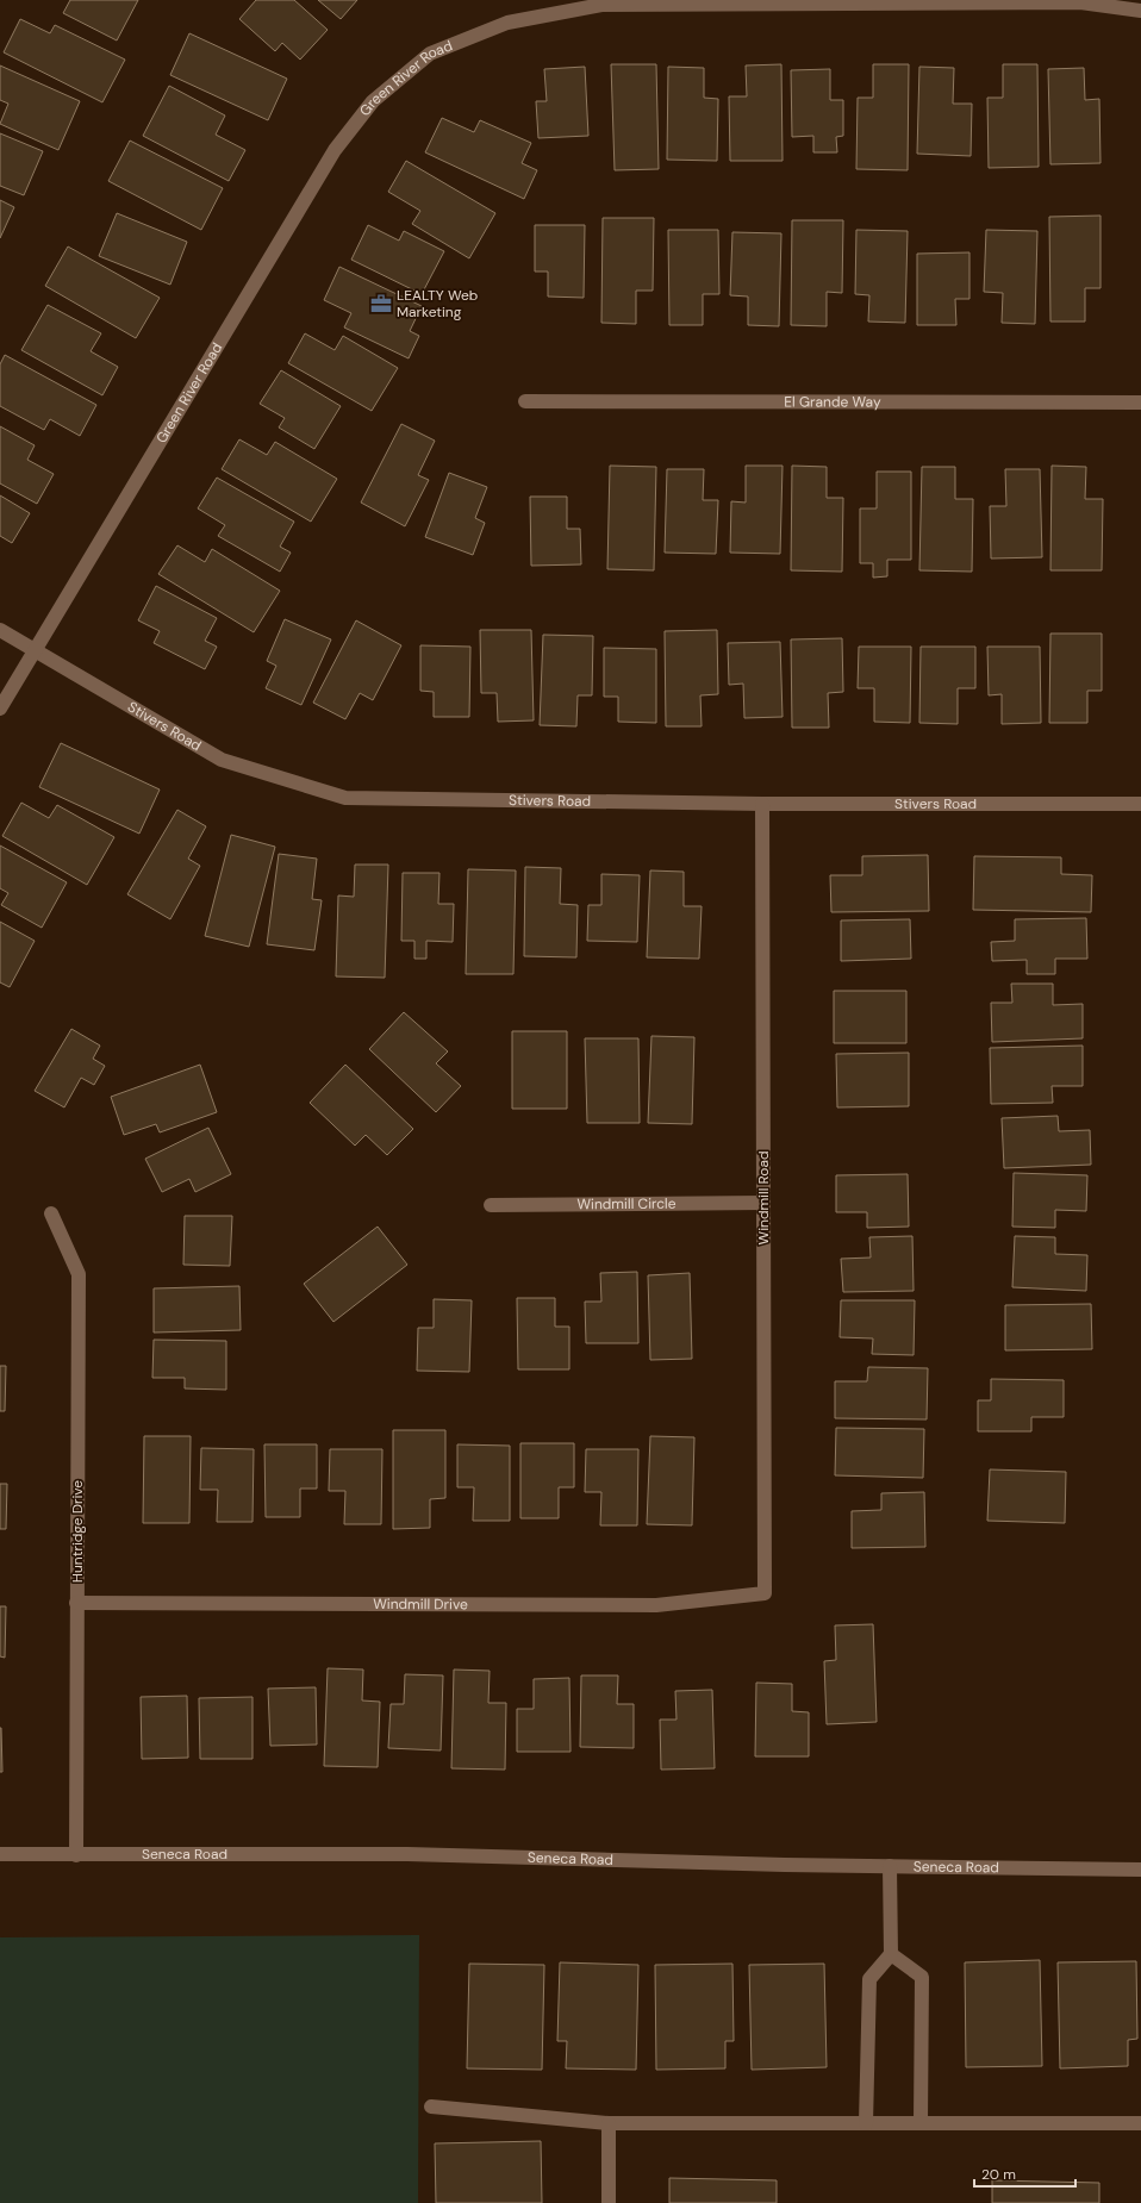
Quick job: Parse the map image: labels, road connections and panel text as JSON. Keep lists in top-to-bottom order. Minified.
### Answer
{"streets":{"street":["Green River Road","El Grande Way","Stivers Road","Windmill Road","Windmill Circle","Huntridge Drive","Windmill Drive","Seneca Road"]},"crossings":[["Green River Road","Stivers Road"],["Stivers Road","Windmill Road"],["Windmill Road","Windmill Circle"],["Windmill Road","Windmill Drive"],["Huntridge Drive","Windmill Drive"],["Huntridge Drive","Seneca Road"]],"places":{"office":["LEALTY Web Marketing"]},"scale_bar":"20 m"}
